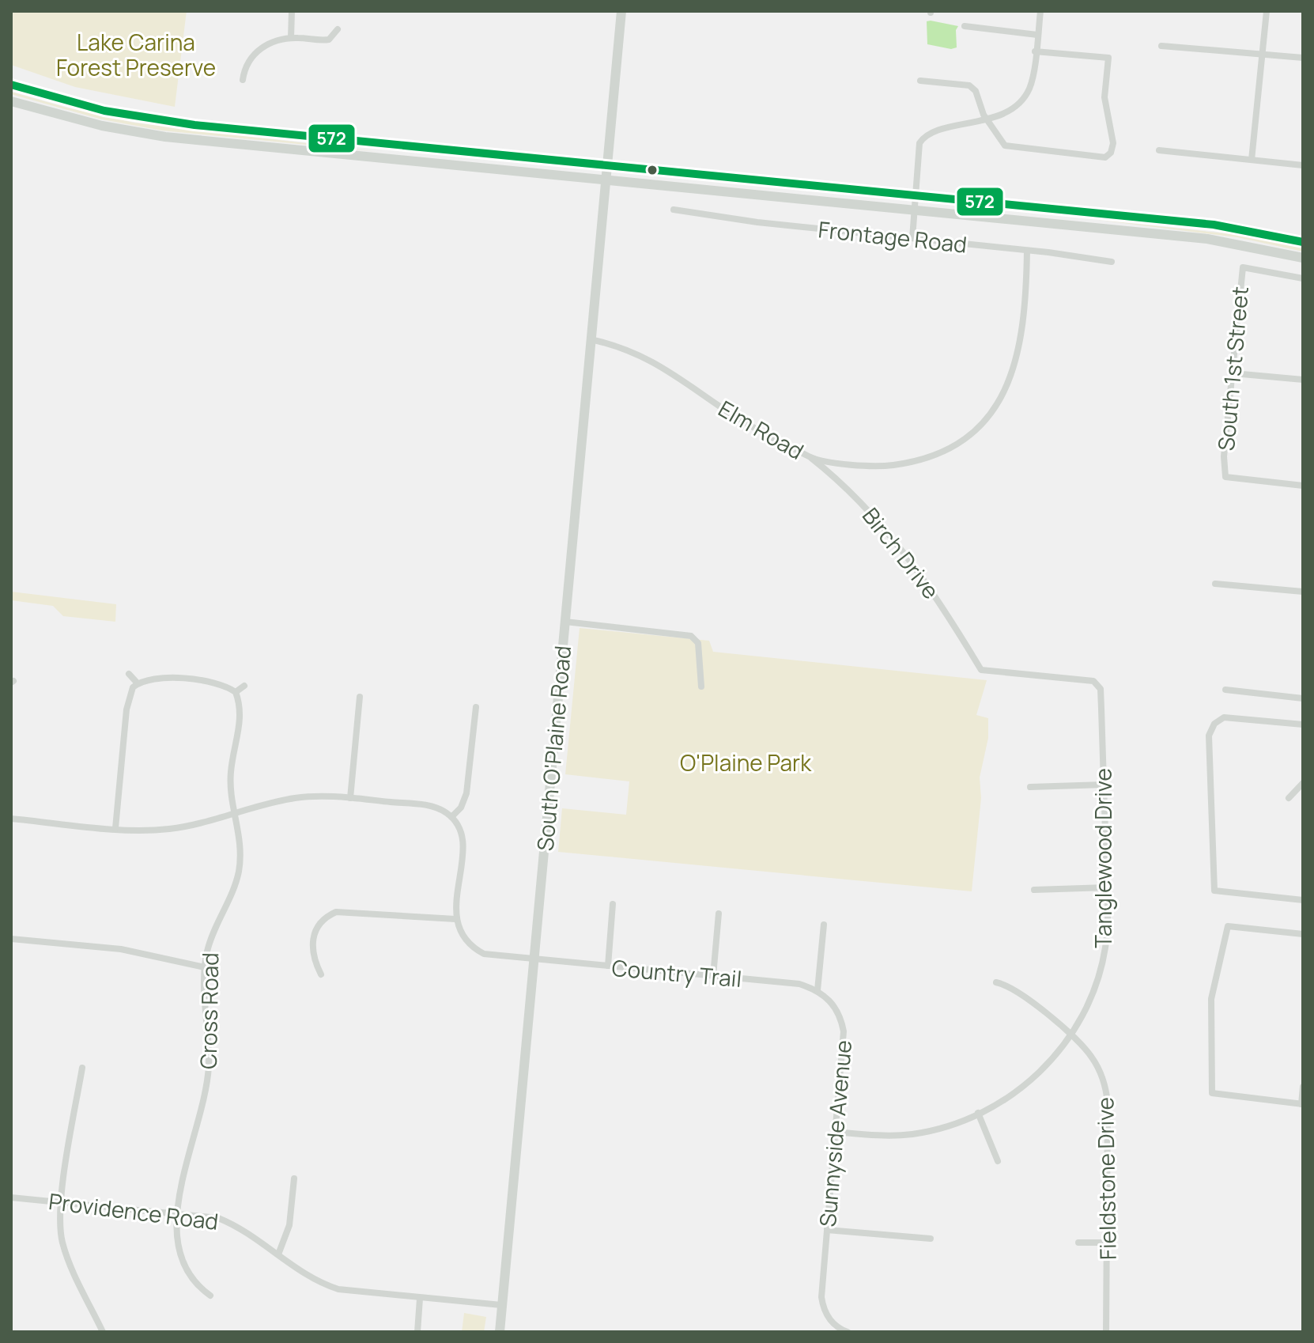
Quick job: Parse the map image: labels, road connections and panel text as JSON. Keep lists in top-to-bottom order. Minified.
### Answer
{"streets":{"main road":["South O'Plaine Road"],"street":["Frontage Road","South 1st Street","Elm Road","Birch Drive","Tanglewood Drive","Country Trail","Cross Road","Sunnyside Avenue","Fieldstone Drive","Providence Road"]},"crossings":[["Frontage Road","Elm Road"],["Elm Road","Birch Drive"],["Elm Road","South O'Plaine Road"],["Birch Drive","Tanglewood Drive"],["South O'Plaine Road","Country Trail"],["South O'Plaine Road","Providence Road"],["Tanglewood Drive","Sunnyside Avenue"],["Tanglewood Drive","Fieldstone Drive"],["Country Trail","Sunnyside Avenue"],["Cross Road","Providence Road"]],"parks":["Lake Carina Forest Preserve","O'Plaine Park"],"lines":["transit line 572"]}
